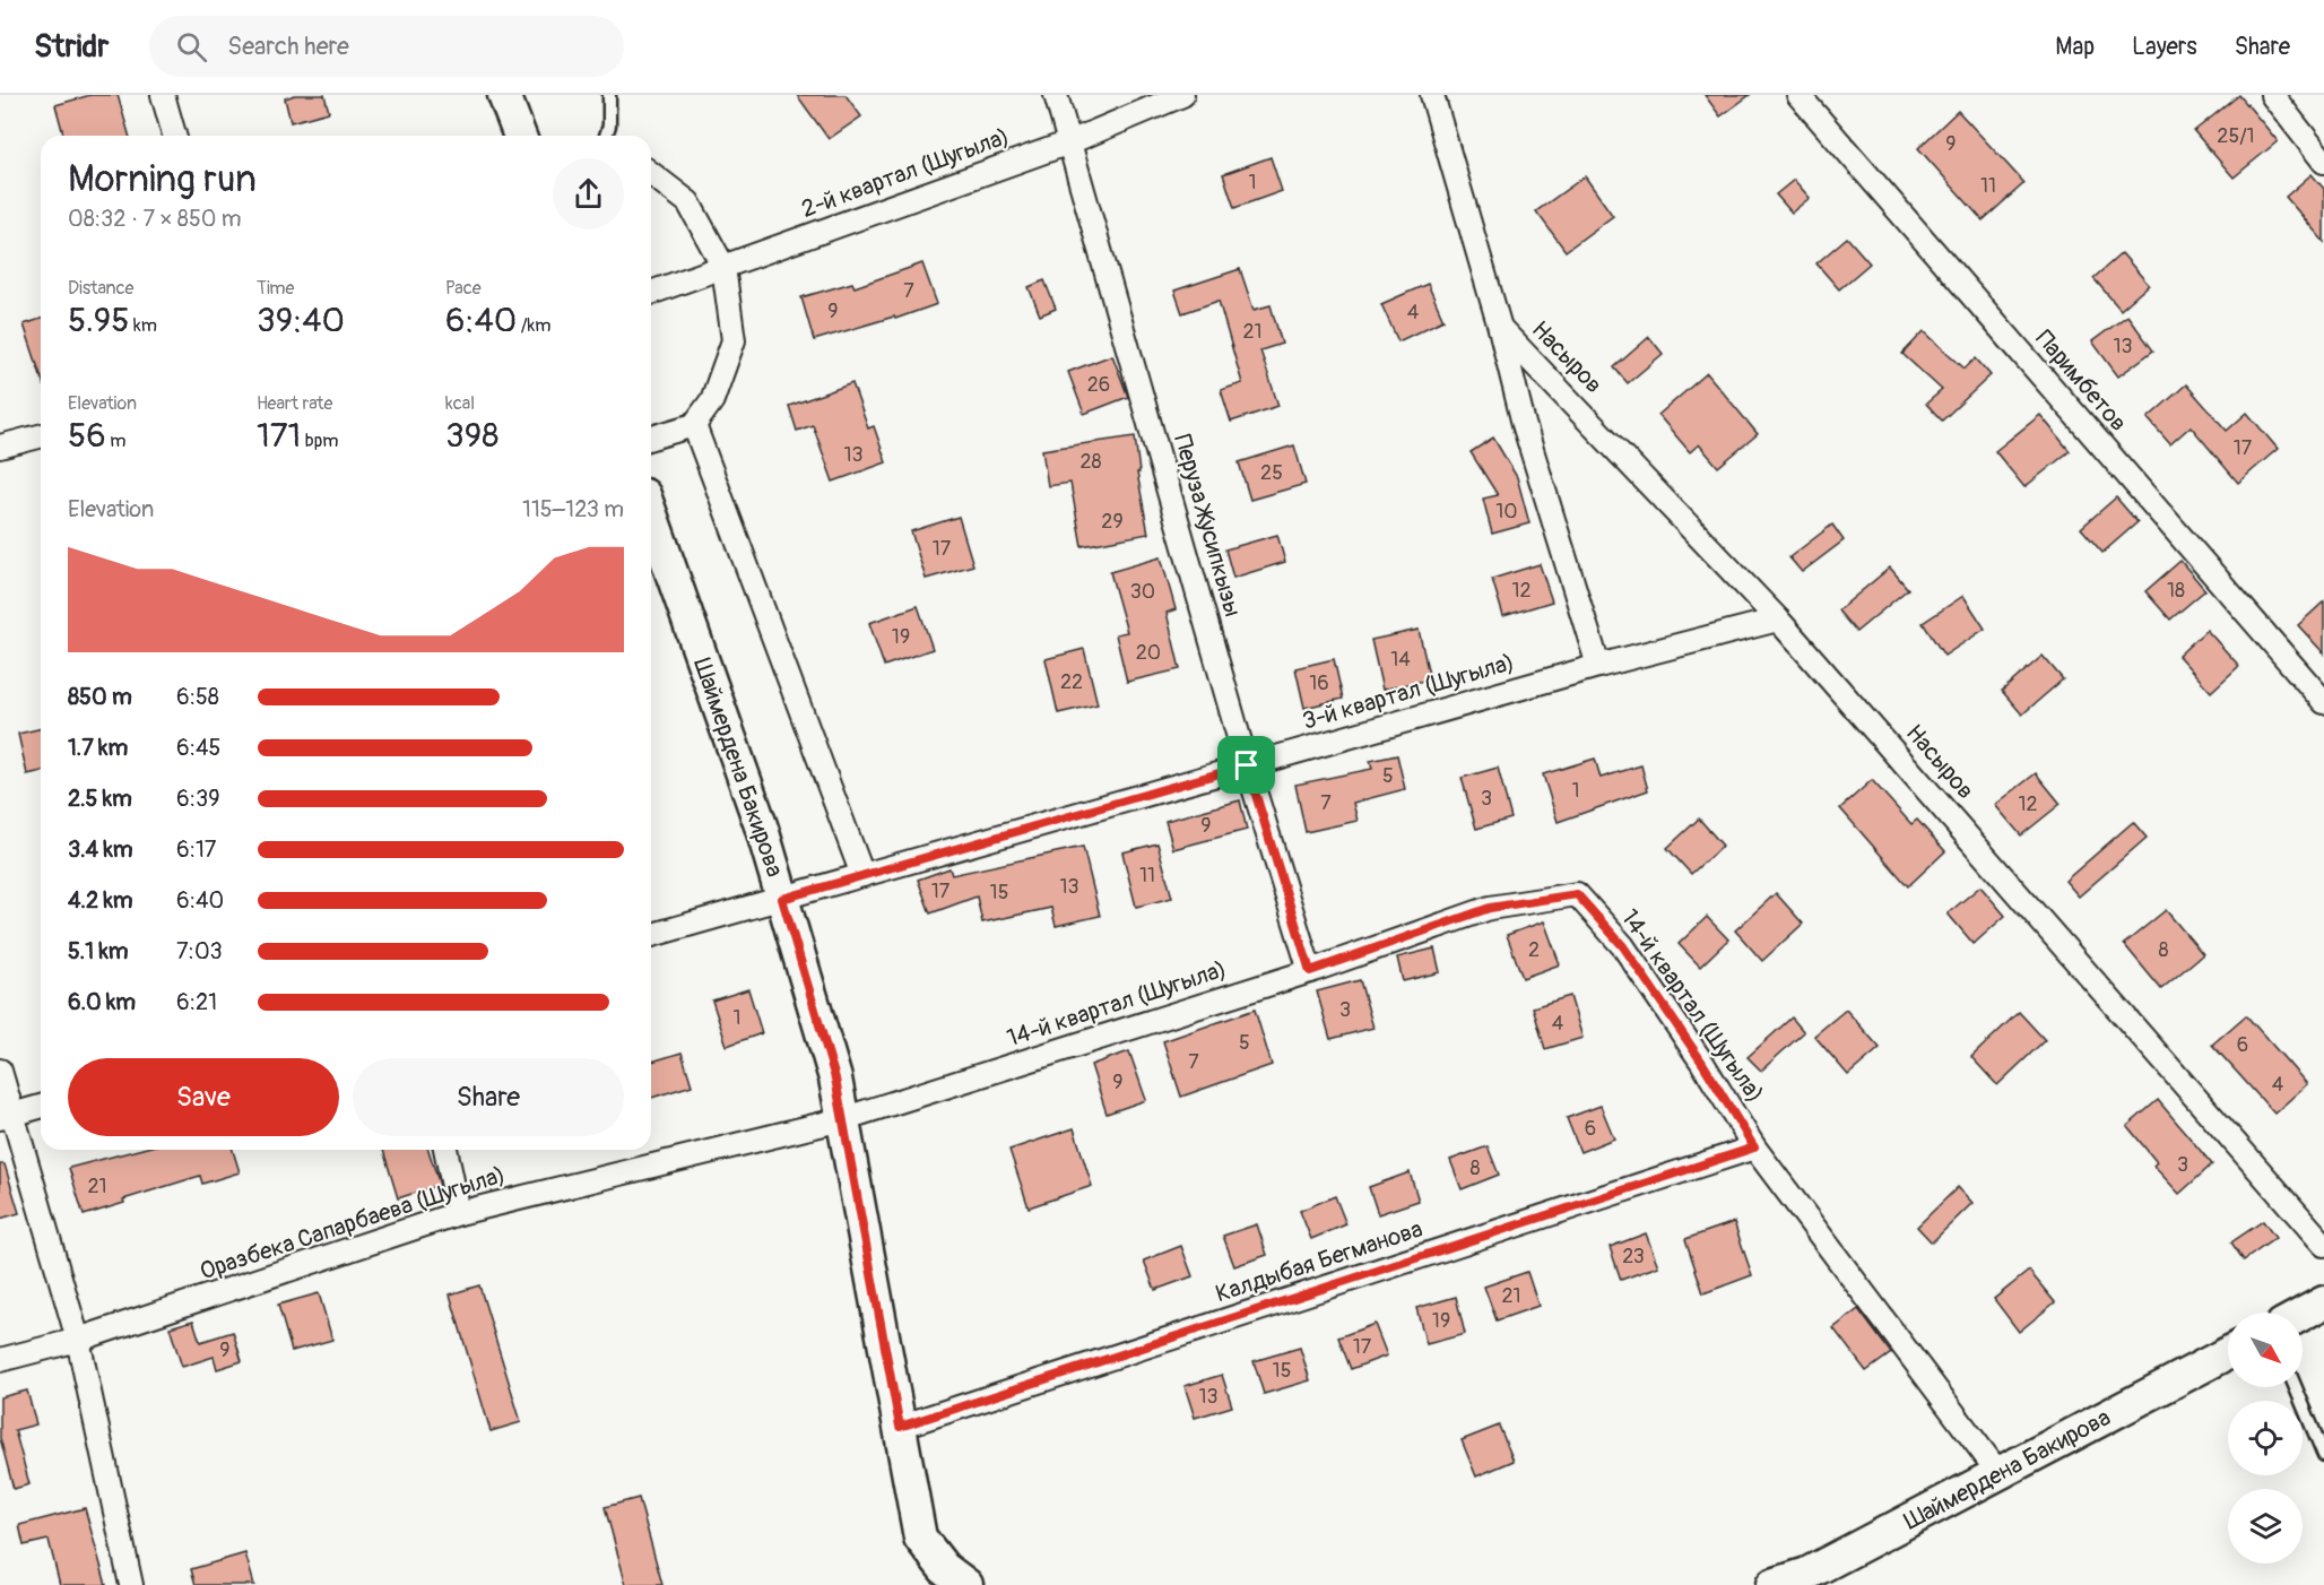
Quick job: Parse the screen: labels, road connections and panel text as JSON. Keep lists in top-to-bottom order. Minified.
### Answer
{"streets":{"street":["2-й квартал (Шугыла)","Насыров","Паримбетов","Перуза Жусипкызы","3-й квартал (Шугыла)","Шаймердена Бакирова","14-й квартал (Шугыла)","Оразбека Сапарбаева (Шугыла)","Калдыбая Бегманова"]},"crossings":[["2-й квартал (Шугыла)","Перуза Жусипкызы"],["Насыров","3-й квартал (Шугыла)"],["Перуза Жусипкызы","3-й квартал (Шугыла)"],["Перуза Жусипкызы","14-й квартал (Шугыла)"],["3-й квартал (Шугыла)","Шаймердена Бакирова"],["Шаймердена Бакирова","14-й квартал (Шугыла)"],["Шаймердена Бакирова","Оразбека Сапарбаева (Шугыла)"],["Шаймердена Бакирова","Калдыбая Бегманова"],["14-й квартал (Шугыла)","Оразбека Сапарбаева (Шугыла)"],["14-й квартал (Шугыла)","Калдыбая Бегманова"]],"house_numbers":["25/1","9","1","11","7","9","4","21","13","26","17","13","28","25","10","29","17","12","18","30","19","20","14","22","16","5","1","3","7","12","9","11","13","17","15","2","8","3","1","4","5","6","7","9","4","6","3","8","21","23","21","19","17","9","15","13"],"north":"bottom right","page":{"header":"Stridr","search":"Search here","nav":["Map","Layers","Share"],"heading":["Morning run","08:32 · 7 × 850 m"],"stats":[["Distance","5.95 km"],["Time","39:40"],["Pace","6:40 /km"],["Elevation","56 m"],["Heart rate","171 bpm"],["kcal","398"]],"chart":["Elevation","115–123 m"],"list":[{"name":"850 m","note":"6:58"},{"name":"1.7 km","note":"6:45"},{"name":"2.5 km","note":"6:39"},{"name":"3.4 km","note":"6:17"},{"name":"4.2 km","note":"6:40"},{"name":"5.1 km","note":"7:03"},{"name":"6.0 km","note":"6:21"}],"buttons":["Save","Share"]}}
